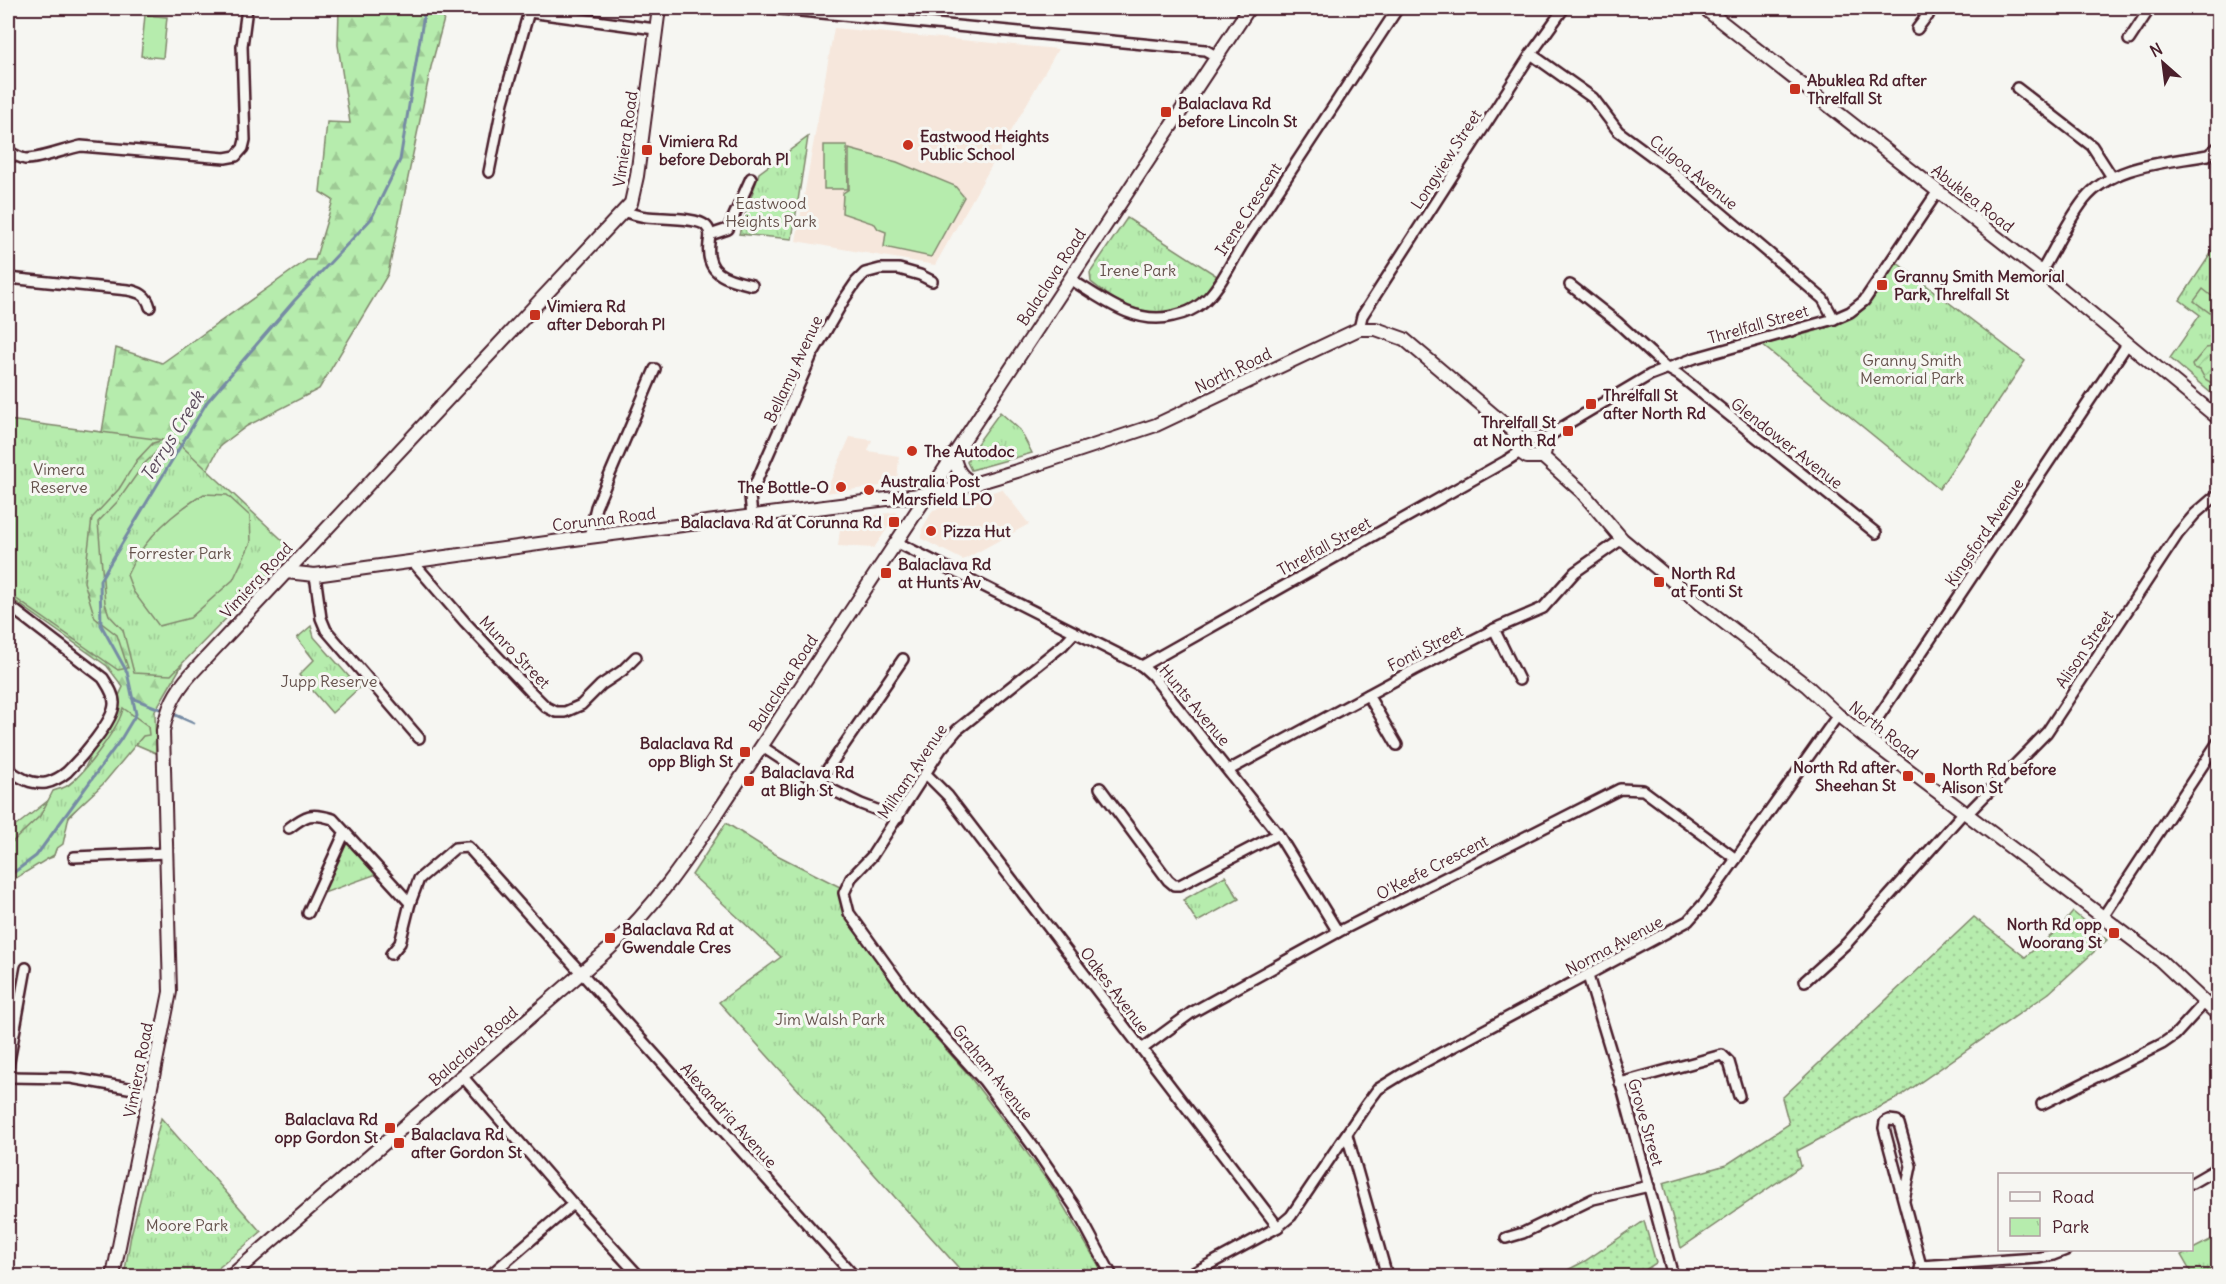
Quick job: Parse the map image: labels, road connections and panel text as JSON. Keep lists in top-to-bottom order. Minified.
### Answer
{"streets":{"street":["Vimiera Road","Longview Street","Culgoa Avenue","Abuklea Road","Irene Crescent","Balaclava Road","Threlfall Street","Bellamy Avenue","North Road","Glendower Avenue","Corunna Road","Kingsford Avenue","Fonti Street","Alison Street","Munro Street","Hunts Avenue","Milham Avenue","O'Keefe Crescent","Norma Avenue","Oakes Avenue","Graham Avenue","Alexandria Avenue","Grove Street"]},"crossings":[["Vimiera Road","Corunna Road"],["Longview Street","Culgoa Avenue"],["Longview Street","North Road"],["Culgoa Avenue","Threlfall Street"],["Abuklea Road","Threlfall Street"],["Abuklea Road","Kingsford Avenue"],["Irene Crescent","Balaclava Road"],["Balaclava Road","North Road"],["Balaclava Road","Corunna Road"],["Balaclava Road","Hunts Avenue"],["Balaclava Road","Alexandria Avenue"],["Threlfall Street","North Road"],["Threlfall Street","Glendower Avenue"],["Threlfall Street","Hunts Avenue"],["Bellamy Avenue","Corunna Road"],["North Road","Corunna Road"],["North Road","Kingsford Avenue"],["North Road","Fonti Street"],["North Road","Alison Street"],["North Road","Norma Avenue"],["Corunna Road","Munro Street"],["Fonti Street","Hunts Avenue"],["Hunts Avenue","Milham Avenue"],["Hunts Avenue","O'Keefe Crescent"],["Milham Avenue","Oakes Avenue"],["Milham Avenue","Graham Avenue"],["O'Keefe Crescent","Norma Avenue"],["O'Keefe Crescent","Oakes Avenue"],["Norma Avenue","Oakes Avenue"],["Norma Avenue","Grove Street"]],"water":["Terrys Creek"],"parks":["Eastwood Heights Park","Irene Park","Granny Smith Memorial Park","Vimera Reserve","Forrester Park","Jupp Reserve","Jim Walsh Park","Moore Park"],"places":{"transit":["Abuklea Rd after Threlfall St","Balaclava Rd before Lincoln St","Vimiera Rd before Deborah Pl","Granny Smith Memorial Park, Threlfall St","Vimiera Rd after Deborah Pl","Threlfall St after North Rd","Threlfall St at North Rd","Balaclava Rd at Corunna Rd","Balaclava Rd at Hunts Av","North Rd at Fonti St","Balaclava Rd opp Bligh St","North Rd after Sheehan St","North Rd before Alison St","Balaclava Rd at Bligh St","North Rd opp Woorang St","Balaclava Rd at Gwendale Cres","Balaclava Rd opp Gordon St","Balaclava Rd after Gordon St"],"other":["Eastwood Heights Public School","The Autodoc","The Bottle-O","Australia Post - Marsfield LPO","Pizza Hut"]},"legend":["Road","Park"],"north":"top left"}
